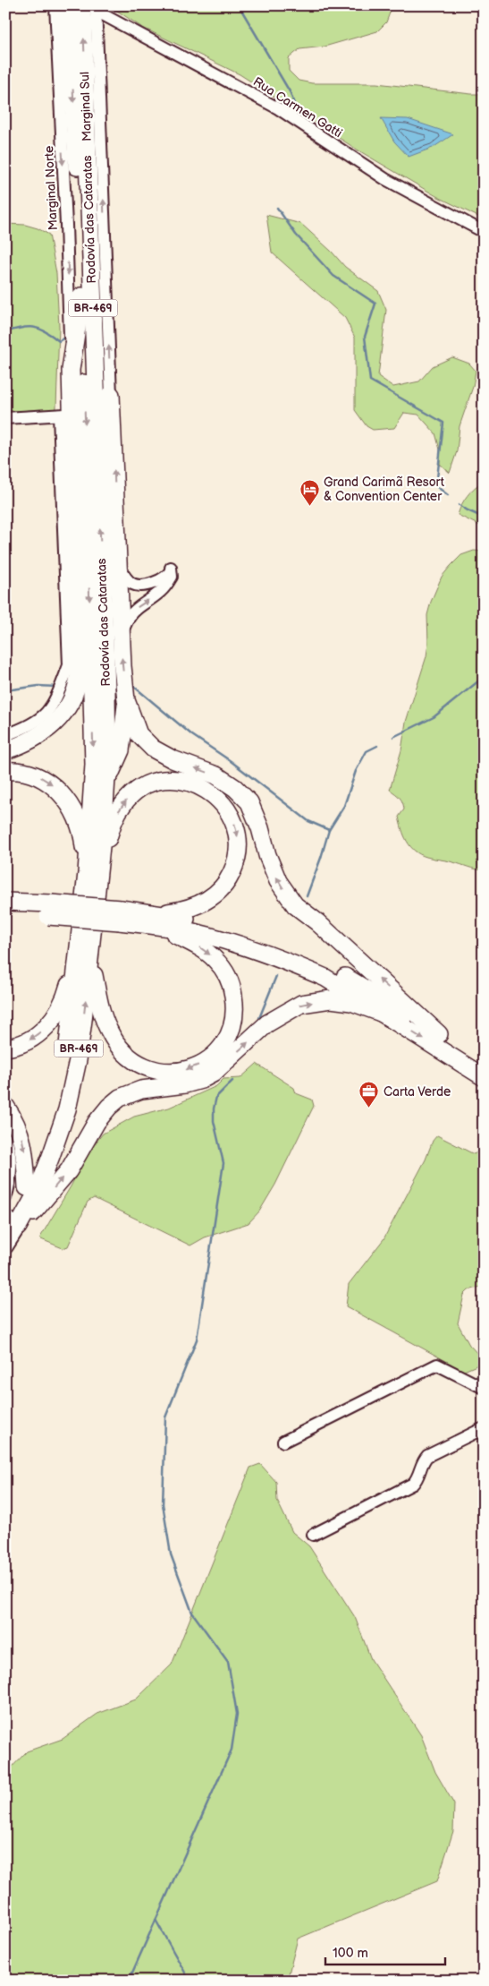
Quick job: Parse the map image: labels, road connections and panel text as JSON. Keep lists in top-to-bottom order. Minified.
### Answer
{"streets":{"highway":["Rodovía das Cataratas","BR-469"],"street":["Marginal Sul","Rua Carmen Gatti","Marginal Norte"]},"crossings":[["Marginal Sul","Rua Carmen Gatti"],["Marginal Sul","Rodovía das Cataratas"],["Rua Carmen Gatti","Rodovía das Cataratas"]],"one_way":["Marginal Sul","Marginal Norte"],"places":{"hotel":["Grand Carimã Resort & Convention Center"],"office":["Carta Verde"]},"scale_bar":"100 m"}
